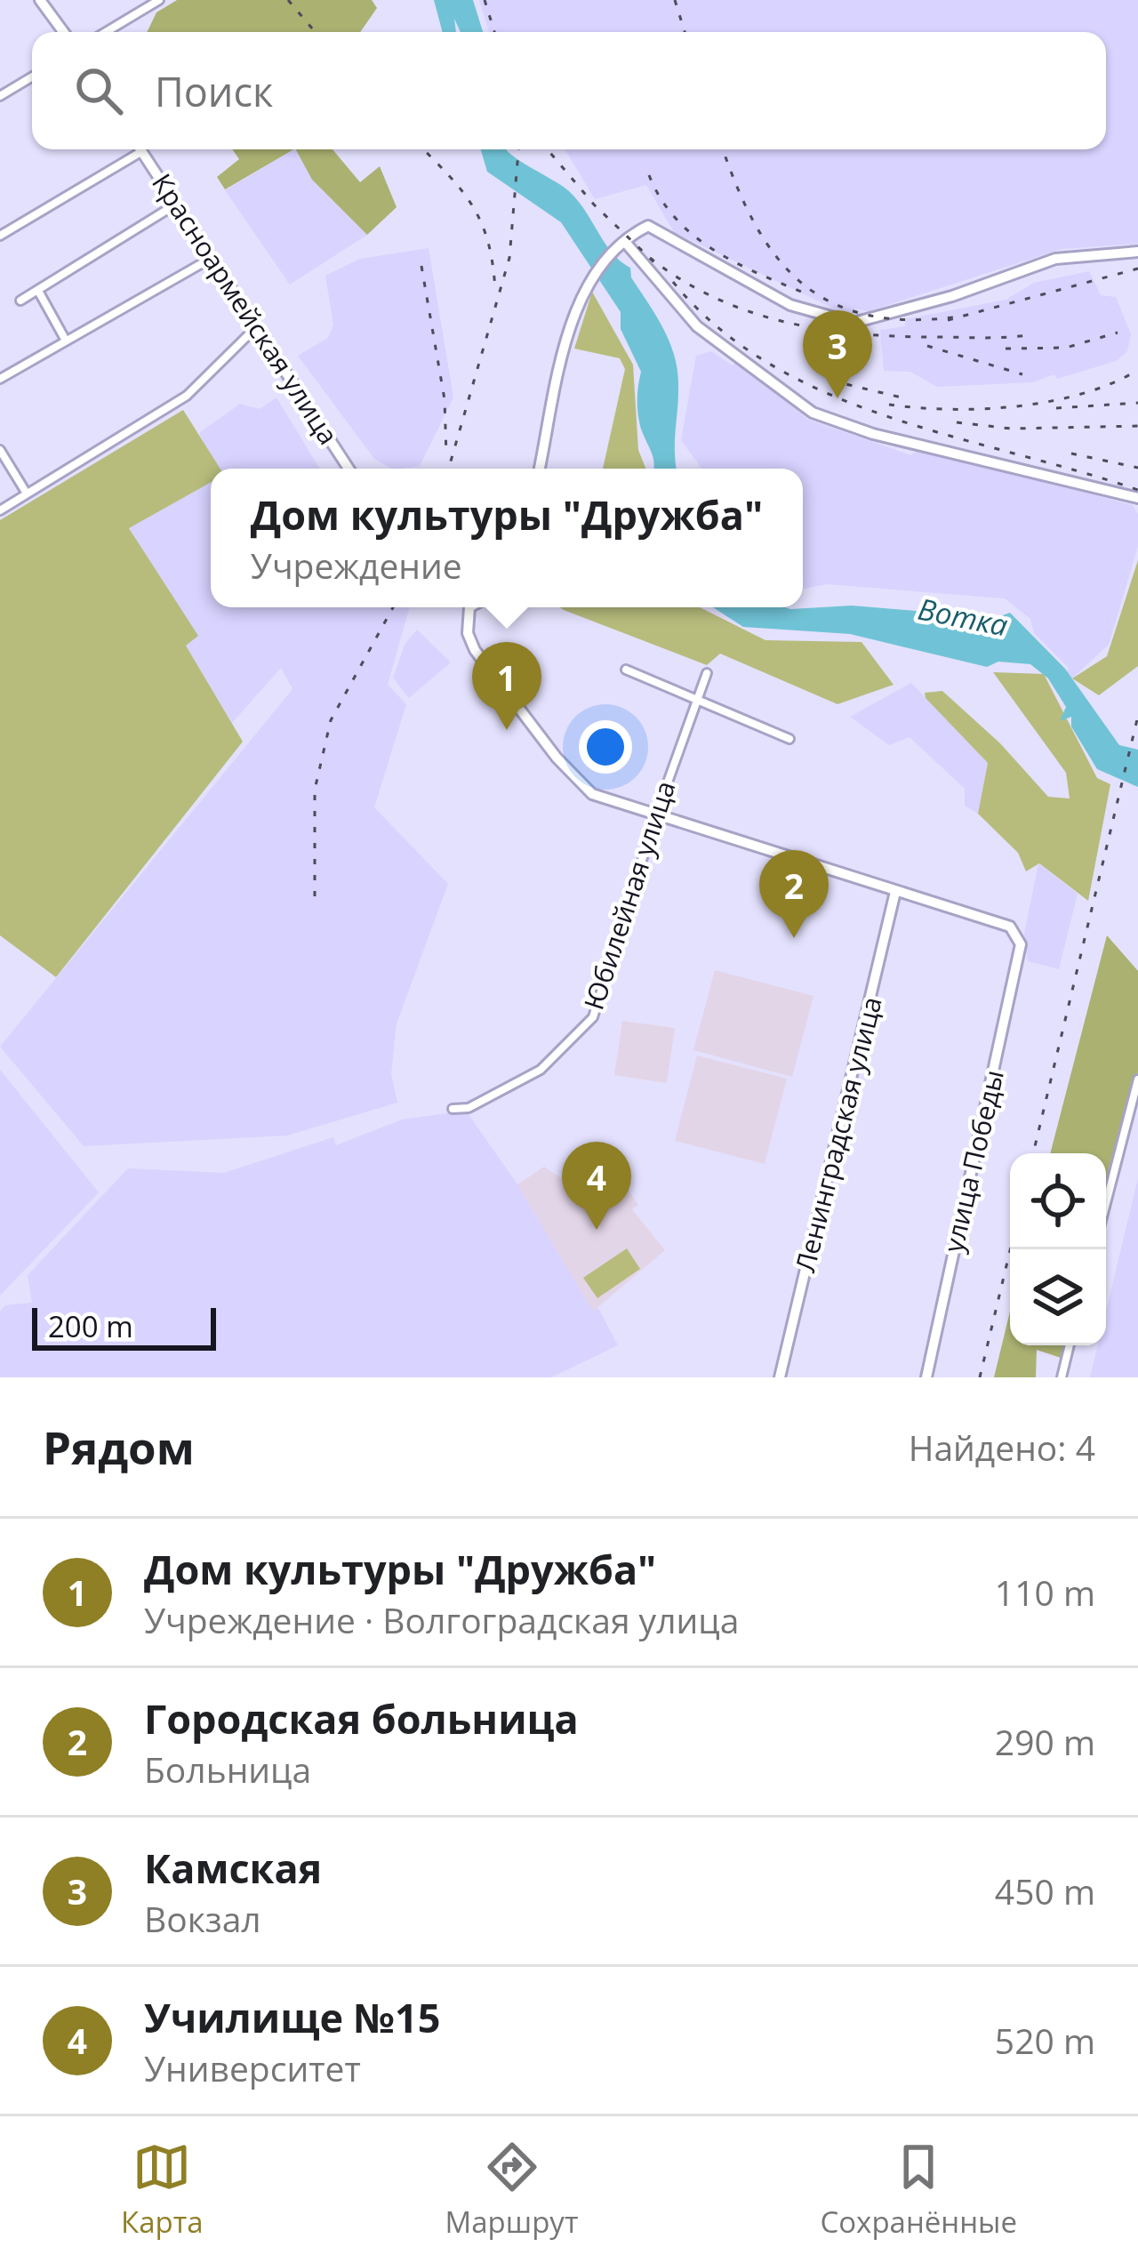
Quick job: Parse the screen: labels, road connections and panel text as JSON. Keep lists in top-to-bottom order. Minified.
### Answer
{"streets":{"main road":["Красноармейская улица","Ленинградская улица","улица Победы"],"street":["Юбилейная улица"]},"crossings":[["Ленинградская улица","улица Победы"]],"water":["Вотка"],"scale_bar":"200 m","page":{"search":"Поиск","pins":["3","1","2","4"],"popup":["Дом культуры \"Дружба\"","Учреждение"],"scale":"200 m","heading":["Рядом","Найдено: 4"],"list":[{"mark":"1","name":"Дом культуры \"Дружба\"","note":"Учреждение · Волгоградская улица","value":"110 m"},{"mark":"2","name":"Городская больница","note":"Больница","value":"290 m"},{"mark":"3","name":"Камская","note":"Вокзал","value":"450 m"},{"mark":"4","name":"Училище №15","note":"Университет","value":"520 m"}],"nav":["Карта","Маршрут","Сохранённые"]}}
